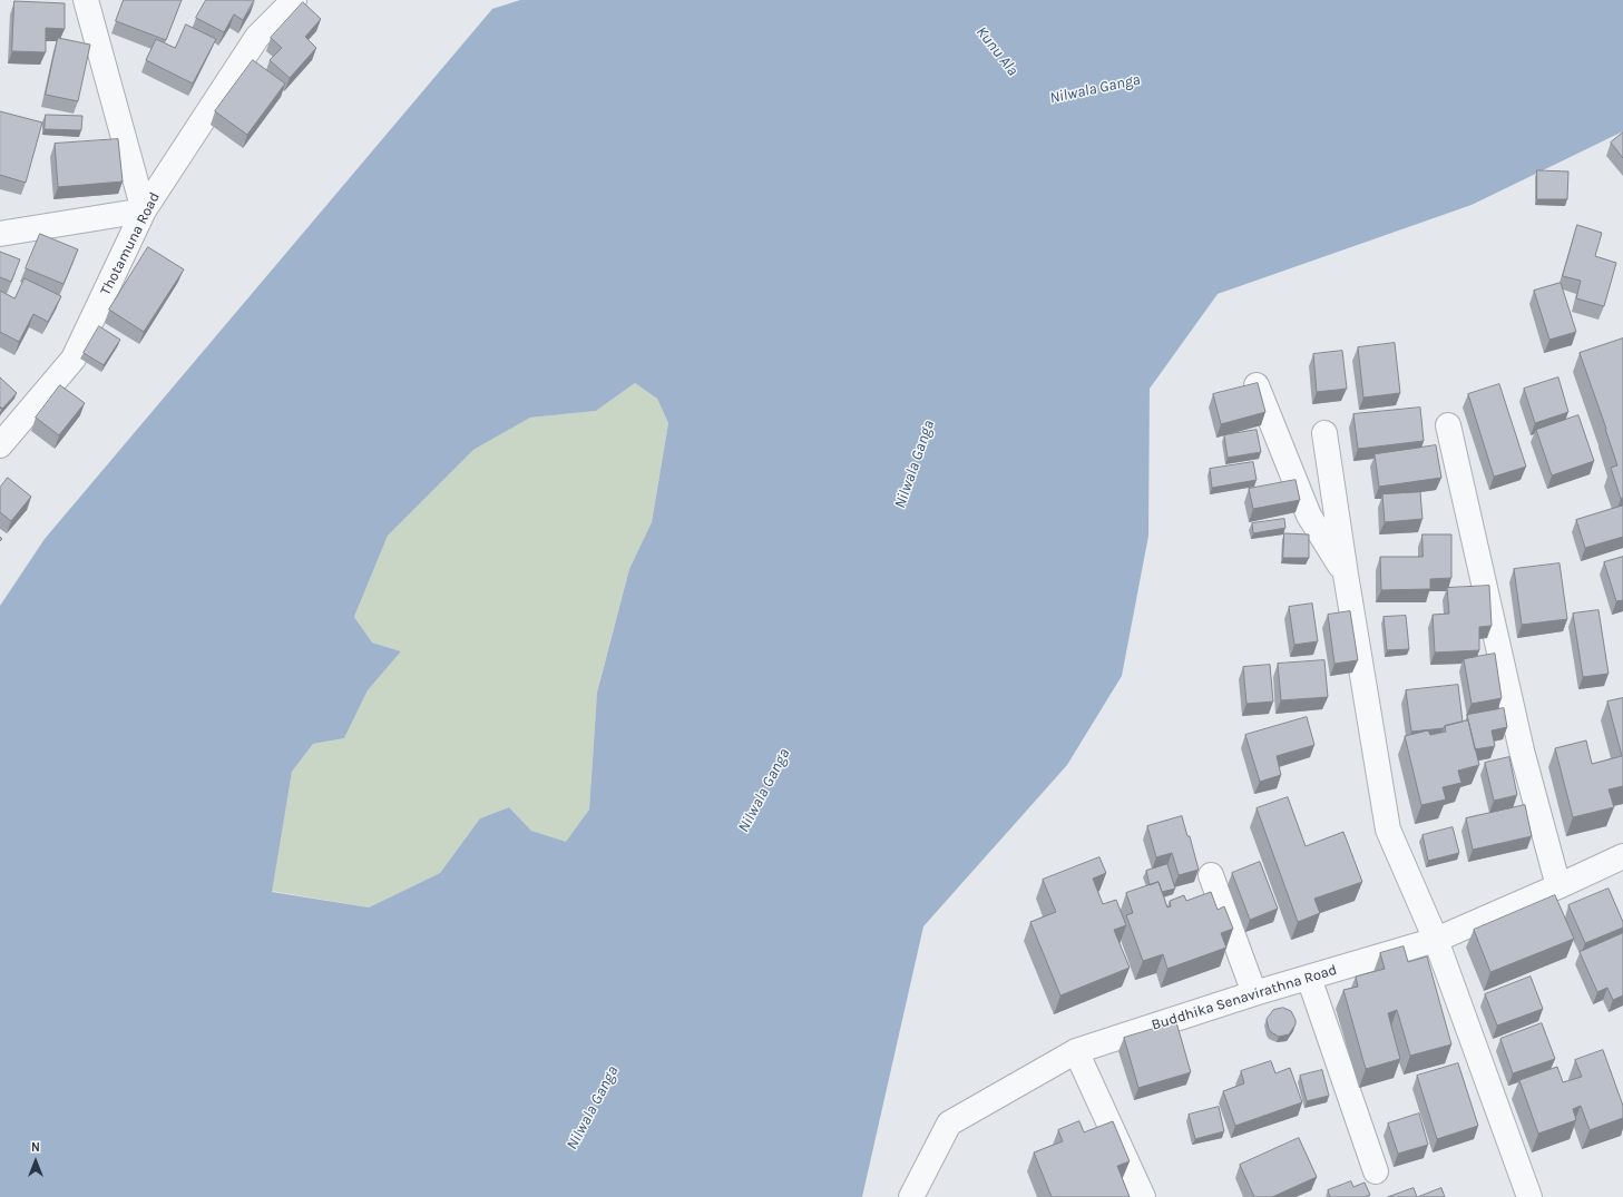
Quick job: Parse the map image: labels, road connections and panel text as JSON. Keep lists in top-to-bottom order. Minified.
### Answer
{"streets":{"street":["Thotamuna Road","Buddhika Senavirathna Road"]},"water":["Kunu Ala","Nilwala Ganga"],"north":"top"}
